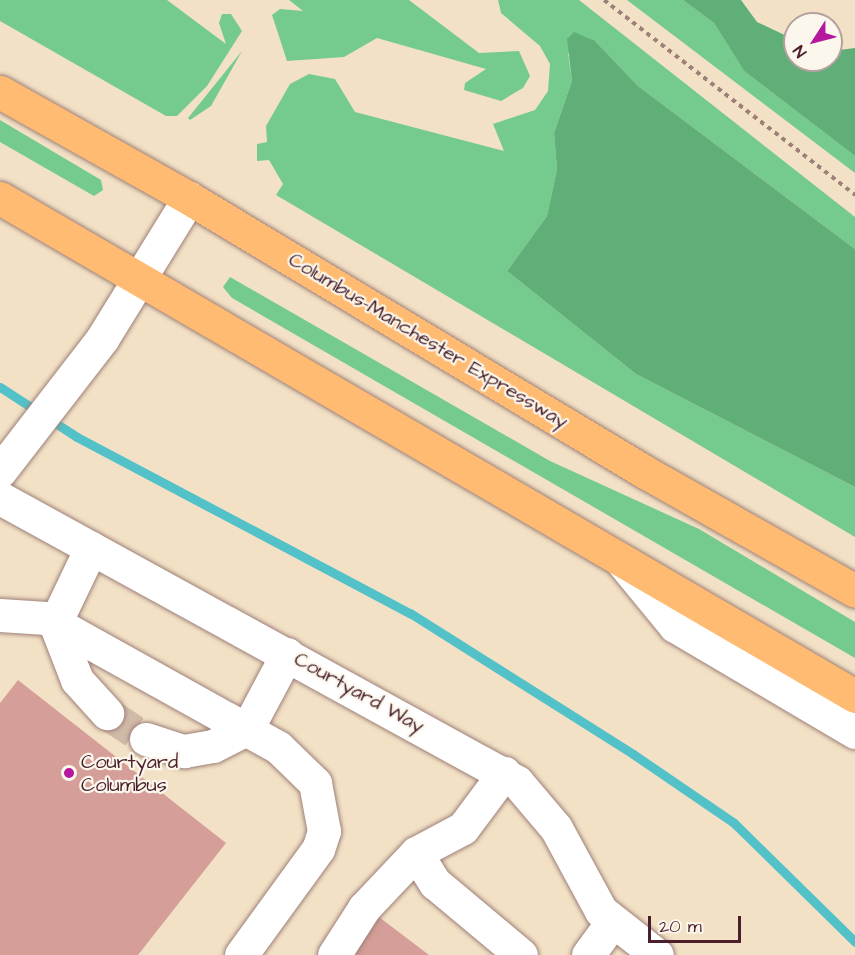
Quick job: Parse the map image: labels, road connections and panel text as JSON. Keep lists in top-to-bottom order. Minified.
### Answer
{"streets":{"highway":["Columbus-Manchester Expressway"],"street":["Courtyard Way"]},"places":["Courtyard Columbus"],"scale_bar":"20 m","north":"bottom left"}
